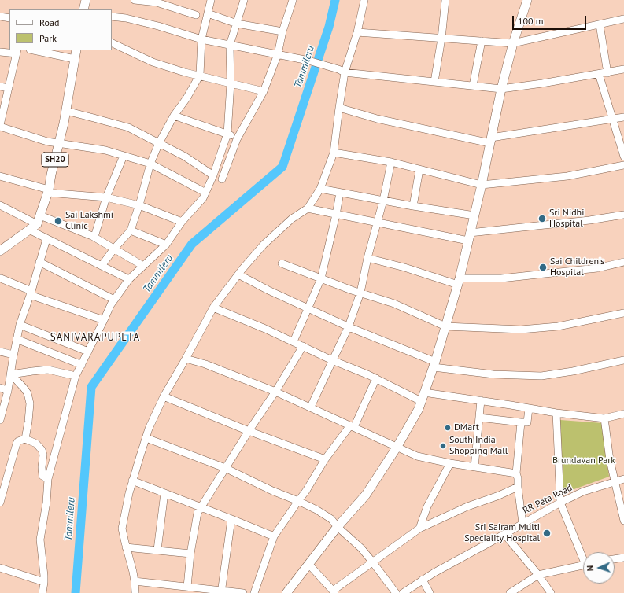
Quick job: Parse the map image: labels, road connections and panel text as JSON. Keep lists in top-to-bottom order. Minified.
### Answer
{"streets":{"main road":["SH20"],"street":["RR Peta Road"]},"districts":["SANIVARAPUPETA"],"water":["Tammileru"],"parks":["Brundavan Park"],"places":["Sri Nidhi Hospital","Sai Lakshmi Clinic","Sai Children's Hospital","DMart","South India Shopping Mall","Sri Sairam Multi Speciality Hospital"],"legend":["Road","Park"],"scale_bar":"100 m","north":"left"}
